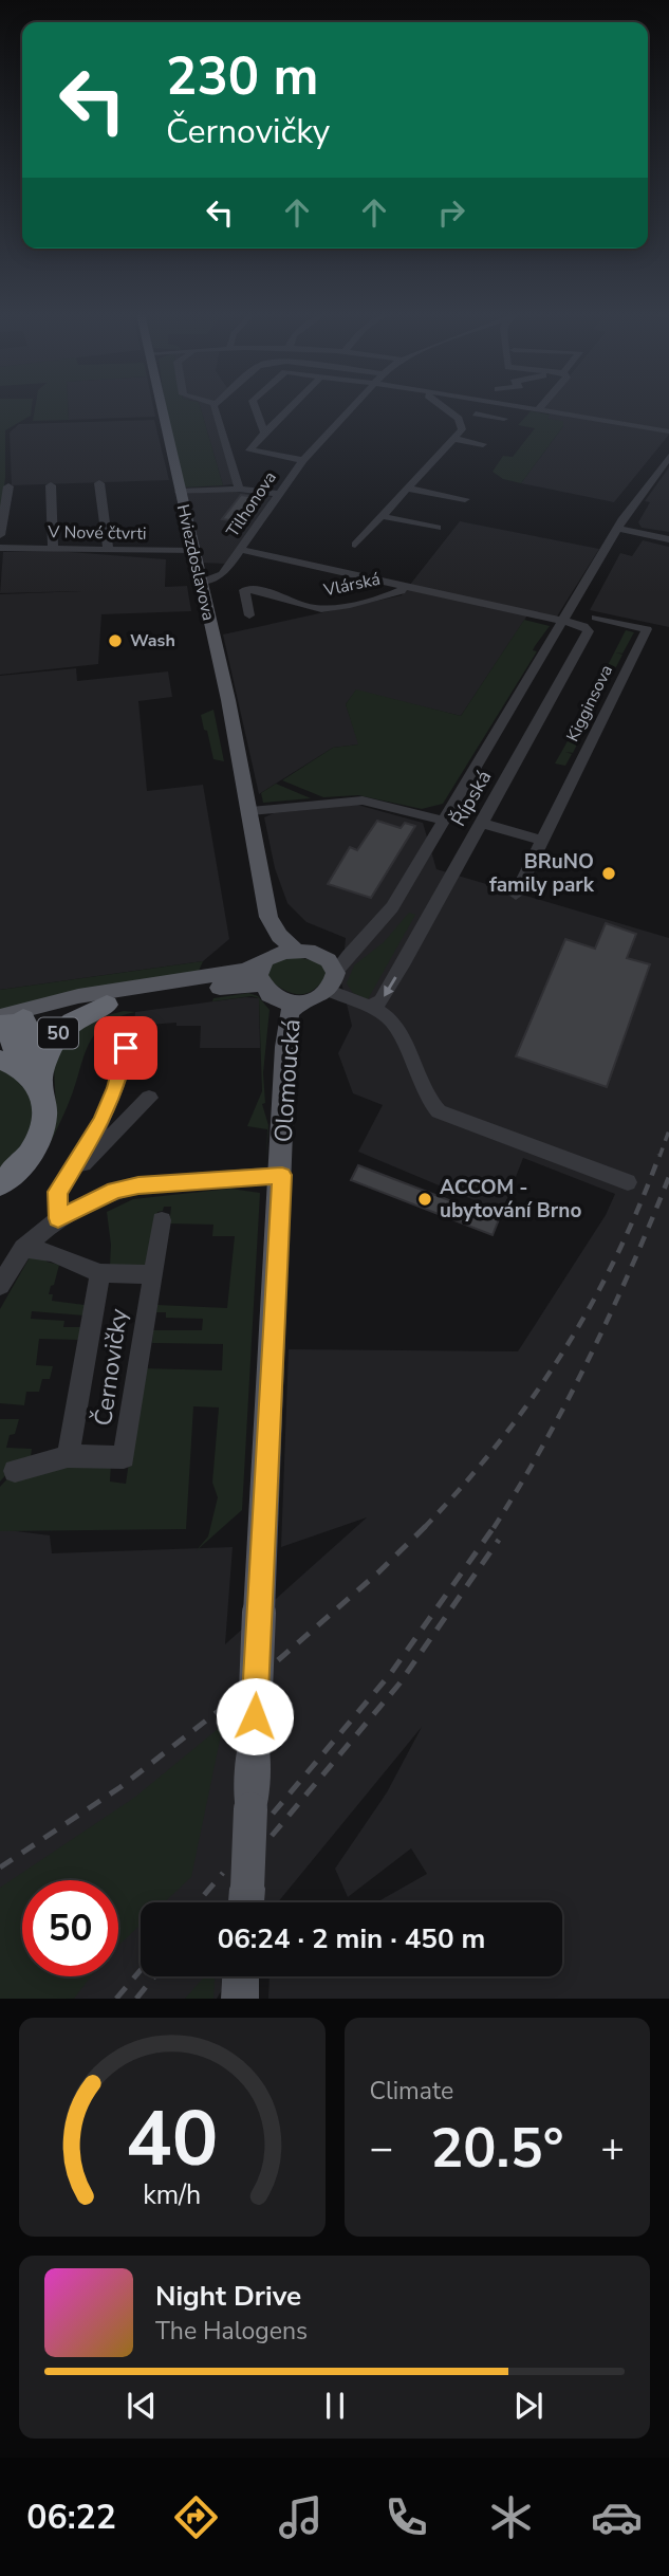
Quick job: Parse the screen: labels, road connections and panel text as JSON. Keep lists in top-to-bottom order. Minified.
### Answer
{"streets":{"highway":["50"],"main road":["Hviezdoslavova","Olomoucká"],"street":["Tilhonova","V Nové čtvrti","Vlárská","Kigginsova","Řípská","Černovičky"]},"crossings":[["Tilhonova","Hviezdoslavova"],["Tilhonova","Vlárská"],["V Nové čtvrti","Hviezdoslavova"],["Hviezdoslavova","Řípská"],["Hviezdoslavova","Olomoucká"],["Vlárská","Řípská"],["Řípská","Olomoucká"]],"places":["Wash","BRuNO family park","ACCOM - ubytování Brno"],"page":{"turn":["230 m","Černovičky"],"limit":"50","trip":"06:24 · 2 min · 450 m","tile":"Climate","heat":["−","20.5°","+"],"song":["Night Drive","The Halogens"],"tabs":"06:22","gauge":["40","km/h"]}}
